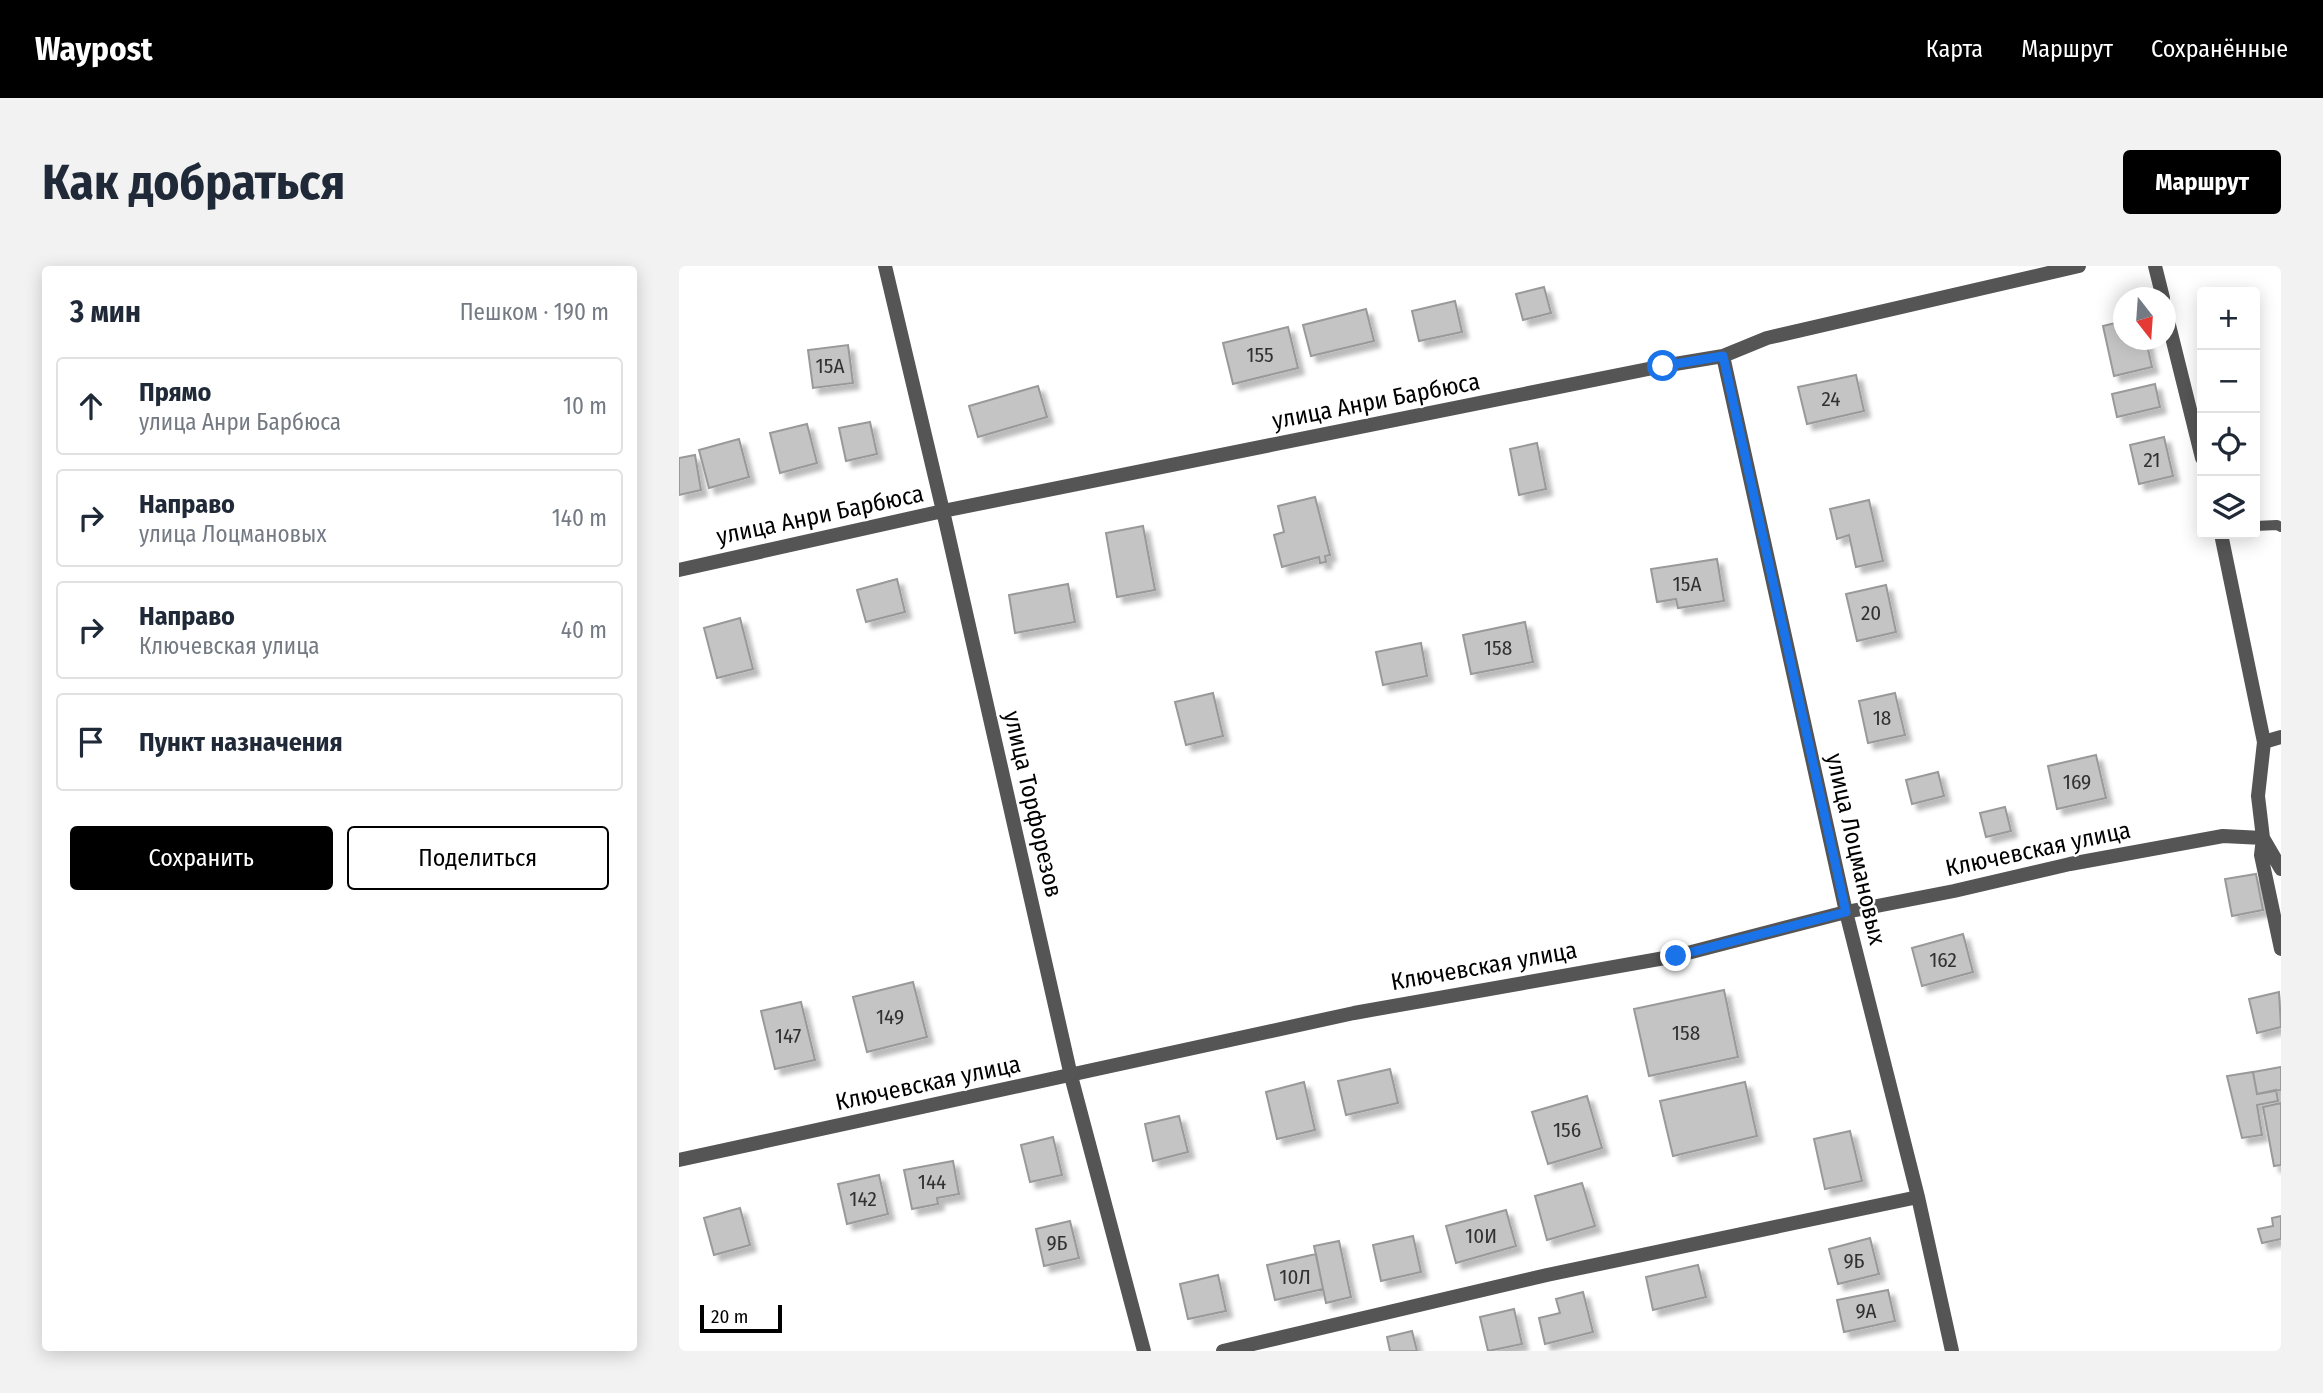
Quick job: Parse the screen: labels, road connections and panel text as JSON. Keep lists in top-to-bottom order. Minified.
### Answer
{"streets":{"street":["улица Анри Барбюса","улица Торфорезов","улица Лоцмановых","Ключевская улица"]},"crossings":[["улица Анри Барбюса","улица Торфорезов"],["улица Анри Барбюса","улица Лоцмановых"],["улица Торфорезов","Ключевская улица"],["улица Лоцмановых","Ключевская улица"]],"house_numbers":["155","15А","24","21","15А","20","158","18","169","162","149","158","147","156","144","142","10И","9Б","9Б","10Л","9А"],"scale_bar":"20 m","north":"bottom","page":{"header":"Waypost","nav":["Карта","Маршрут","Сохранённые"],"buttons":["Маршрут",["Сохранить","Поделиться"]],"title":"Как добраться","heading":["3 мин","Пешком · 190 m"],"map_buttons":["+","−"],"list":[["Прямо","улица Анри Барбюса","10 m"],["Направо","улица Лоцмановых","140 m"],["Направо","Ключевская улица","40 m"],"Пункт назначения"],"scale":"20 m"}}
